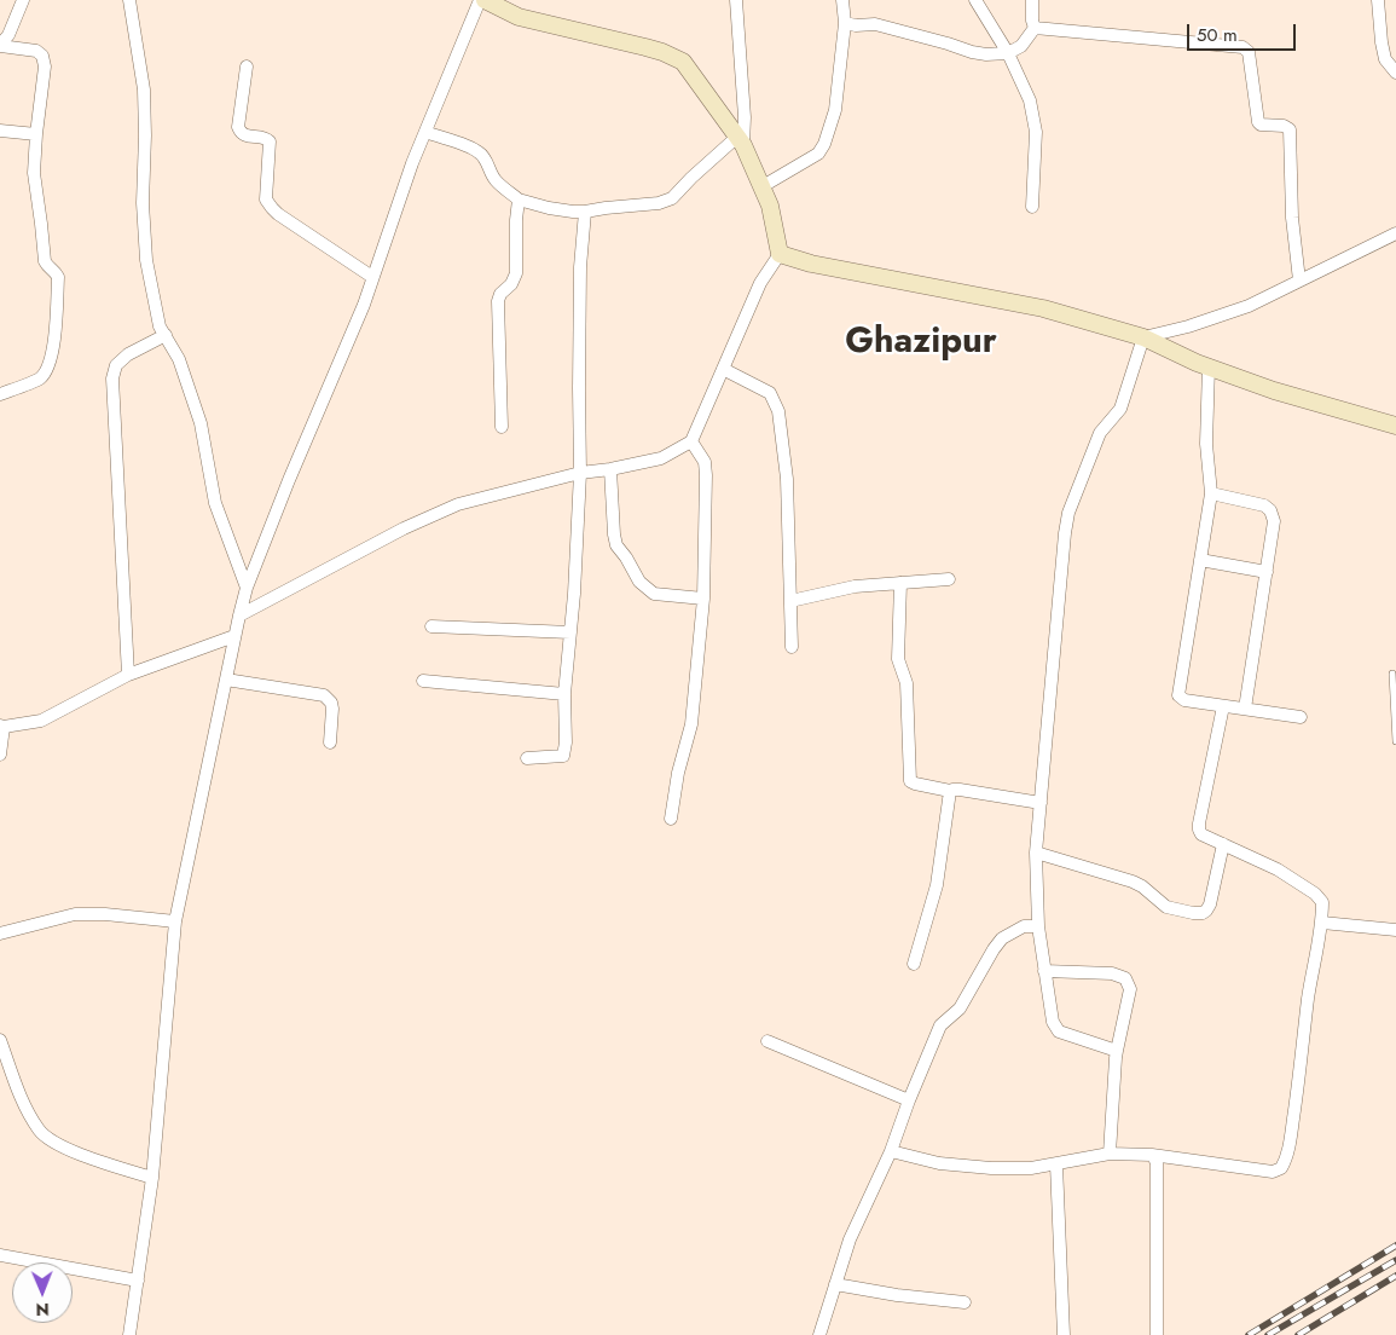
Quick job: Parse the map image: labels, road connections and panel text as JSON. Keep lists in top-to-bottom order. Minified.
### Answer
{"districts":["Ghazipur"],"scale_bar":"50 m","north":"bottom"}
